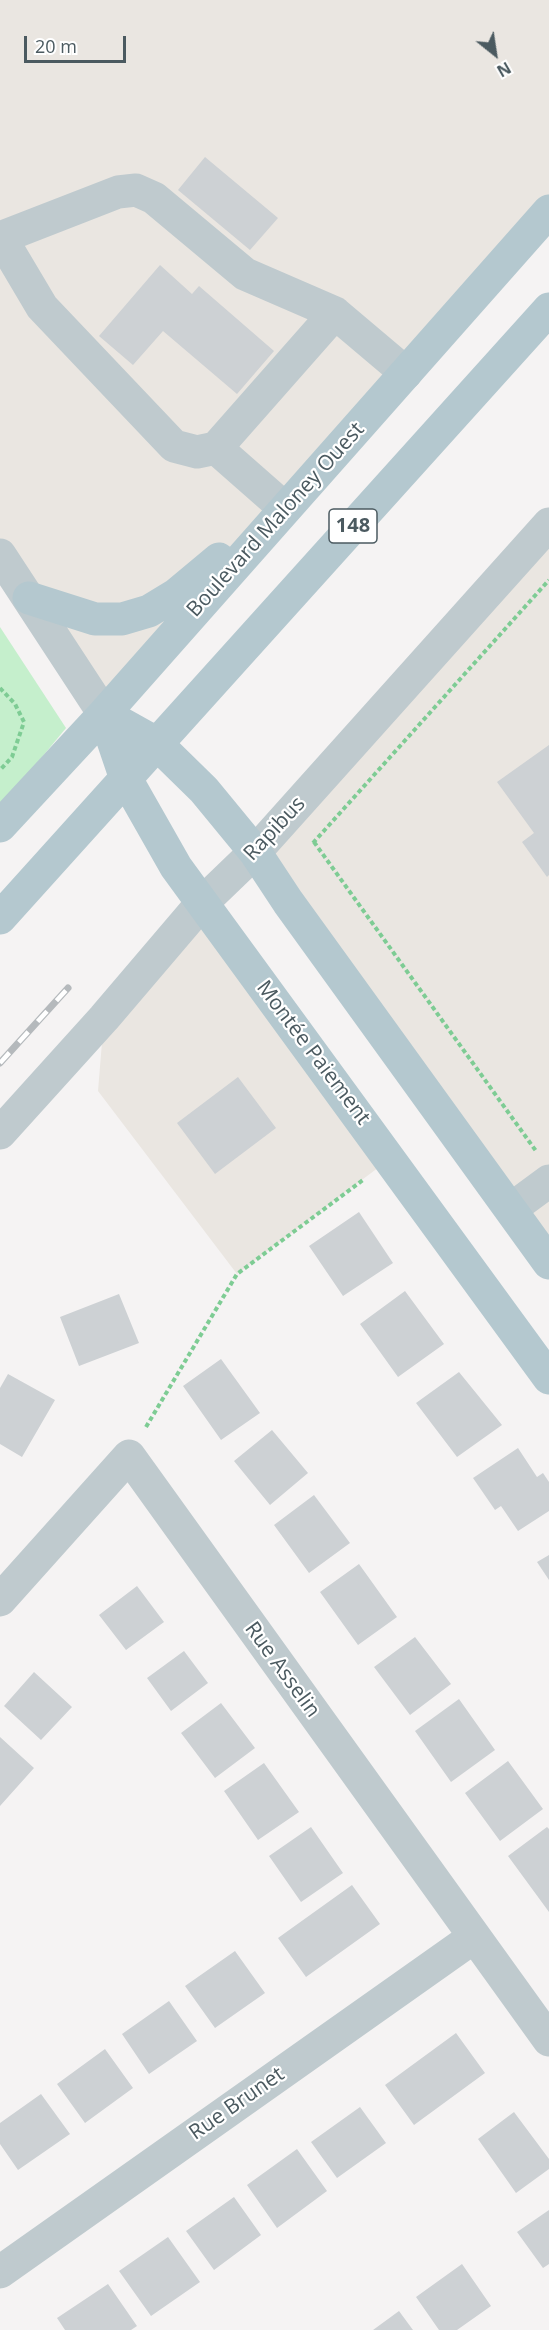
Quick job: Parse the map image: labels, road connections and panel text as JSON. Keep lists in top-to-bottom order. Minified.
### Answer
{"streets":{"main road":["Boulevard Maloney Ouest","148","Montée Paiement"],"street":["Rapibus","Rue Asselin","Rue Brunet"]},"crossings":[["Boulevard Maloney Ouest","Montée Paiement"],["148","Montée Paiement"],["Rapibus","Montée Paiement"],["Rue Asselin","Rue Brunet"]],"scale_bar":"20 m","north":"bottom right"}
